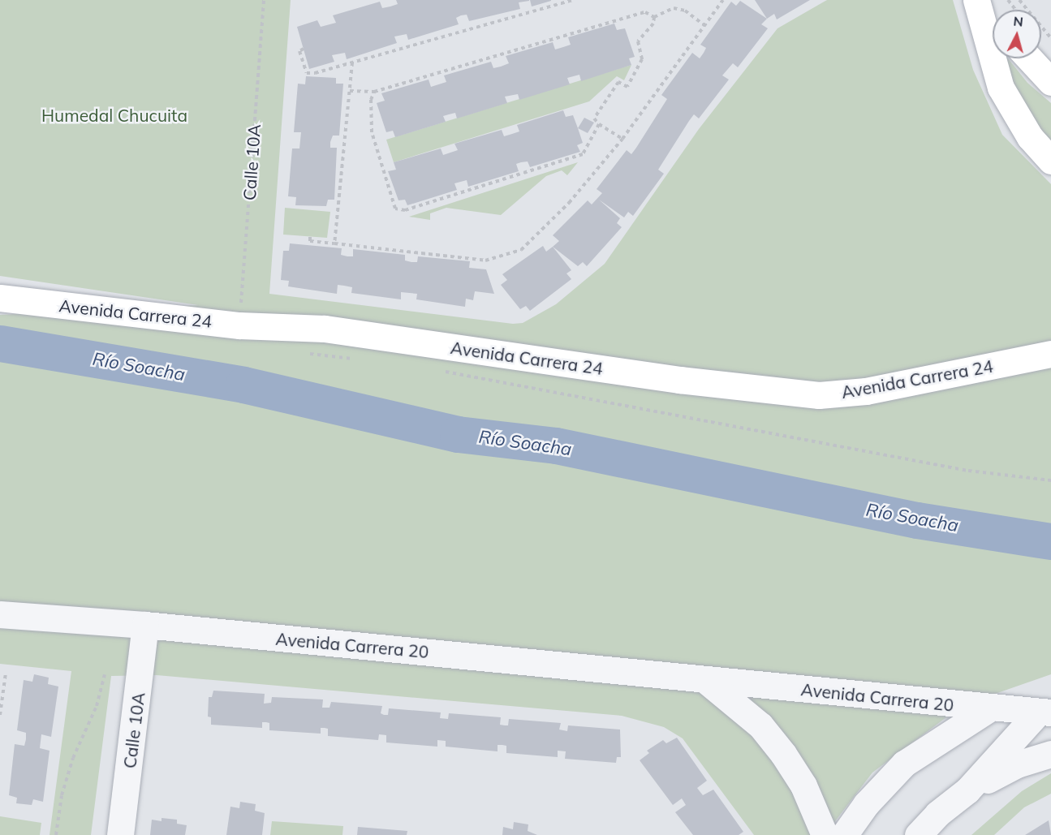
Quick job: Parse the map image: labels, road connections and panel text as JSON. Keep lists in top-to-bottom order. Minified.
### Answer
{"streets":{"main road":["Avenida Carrera 24"],"street":["Calle 10A","Avenida Carrera 20"]},"crossings":[["Calle 10A","Avenida Carrera 24"],["Calle 10A","Avenida Carrera 20"]],"water":["Río Soacha"],"parks":["Humedal Chucuita"],"north":"top"}
